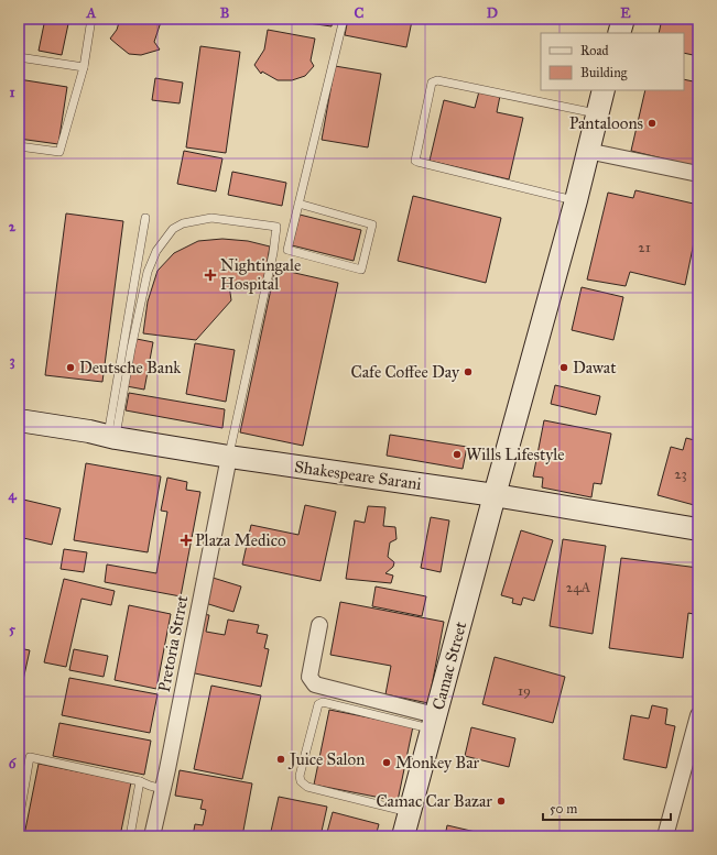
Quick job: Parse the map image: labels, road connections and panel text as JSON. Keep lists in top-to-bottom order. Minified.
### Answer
{"streets":{"main road":["Shakespeare Sarani","Camac Street"],"street":["Pretoria Strret"]},"crossings":[["Shakespeare Sarani","Pretoria Strret"],["Shakespeare Sarani","Camac Street"]],"places":{"other":["Pantaloons","Deutsche Bank","Dawat","Cafe Coffee Day","Wills Lifestyle","Juice Salon","Monkey Bar","Camac Car Bazar"],"health":["Nightingale Hospital","Plaza Medico"]},"house_numbers":["21","23","24A","19"],"legend":["Road","Building"],"scale_bar":"50 m","grid":{"columns":["A","B","C","D","E"],"rows":["1","2","3","4","5","6"]}}
